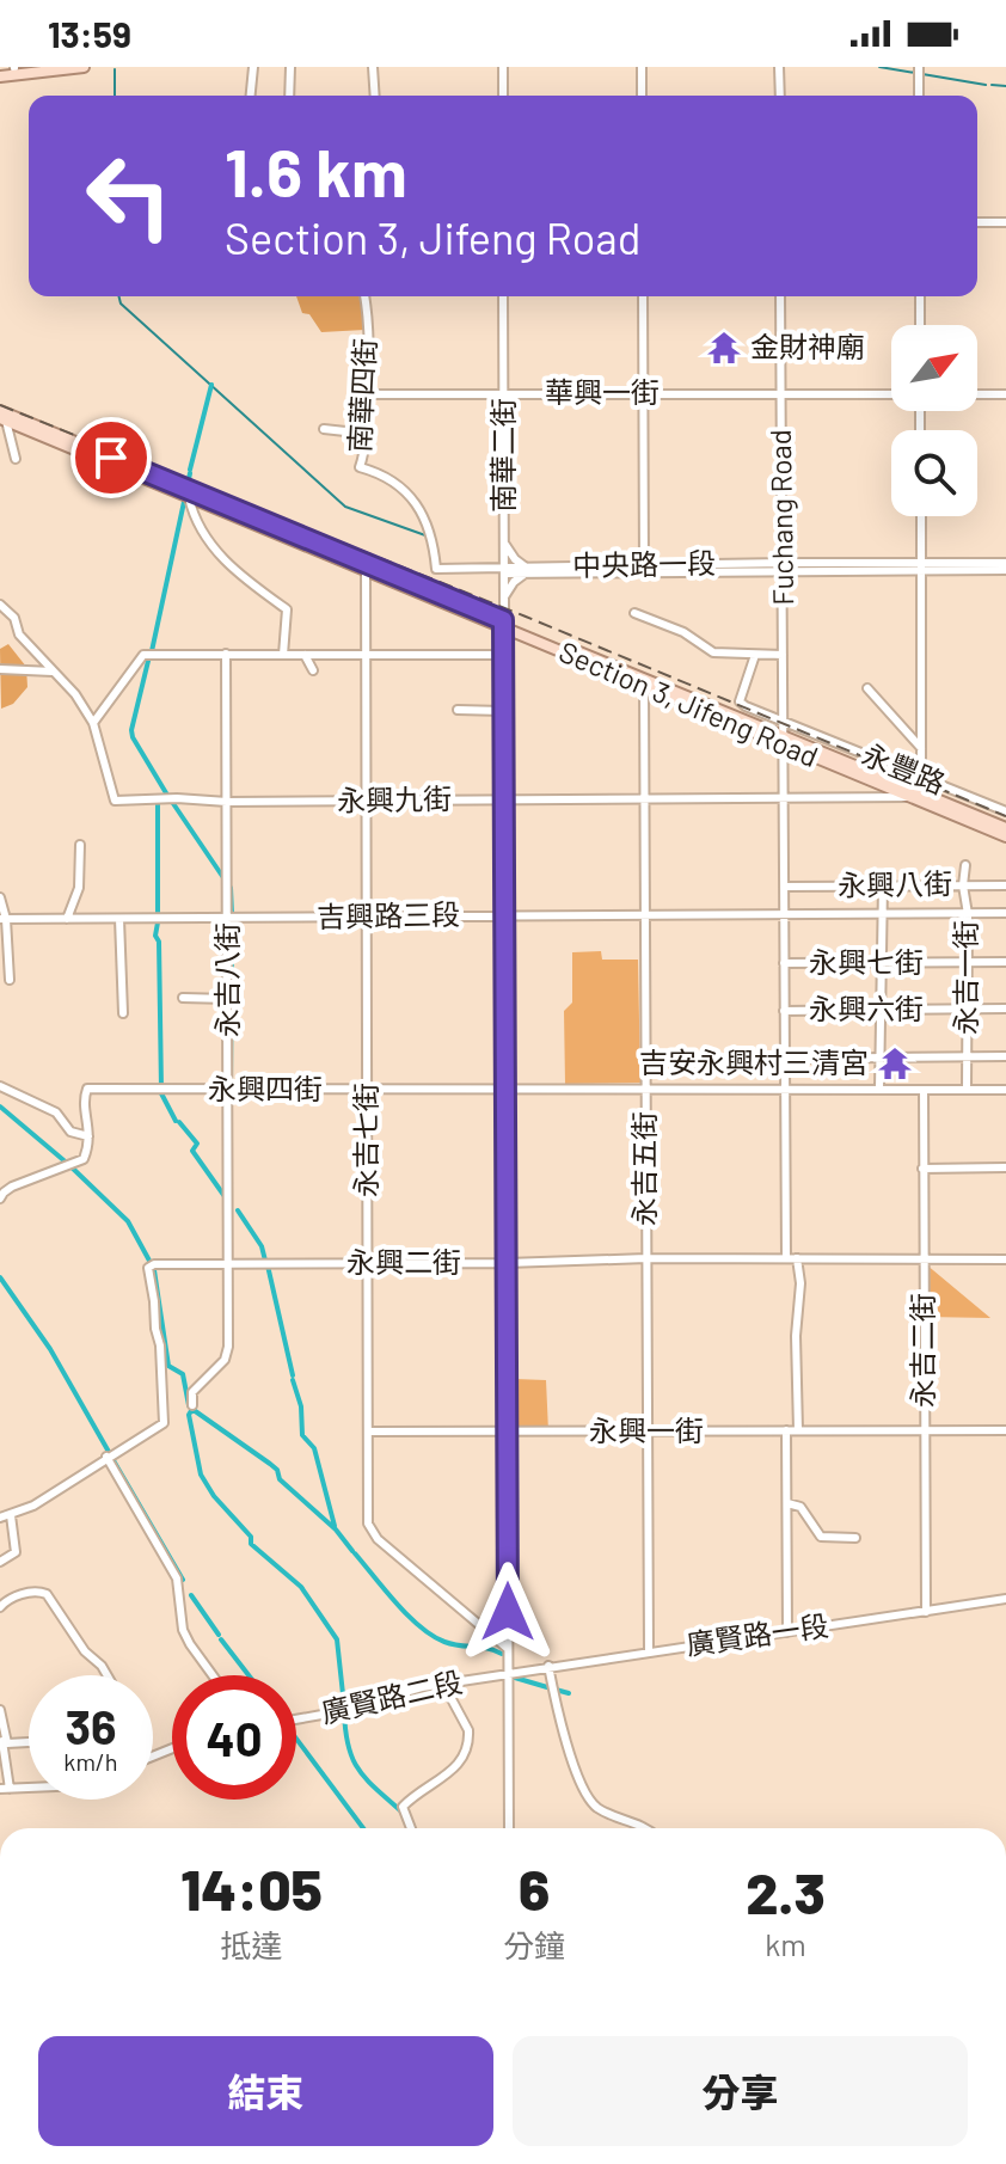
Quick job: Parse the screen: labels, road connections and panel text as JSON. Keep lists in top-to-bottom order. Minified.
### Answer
{"streets":{"main road":["Section 3, Jifeng Road"],"street":["華興一街","南華四街","南華二街","Fuchang Road","中央路一段","永豐路","永興九街","永興八街","吉興路三段","永興七街","永吉一街","永吉八街","永興六街","永興四街","永吉七街","永吉五街","永興二街","永吉二街","永興一街","廣賢路一段","廣賢路二段"]},"crossings":[["華興一街","南華四街"],["華興一街","南華二街"],["華興一街","Fuchang Road"],["南華四街","南華二街"],["南華四街","中央路一段"],["南華二街","中央路一段"],["南華二街","Section 3, Jifeng Road"],["南華二街","永興九街"],["南華二街","吉興路三段"],["南華二街","永興四街"],["南華二街","永吉七街"],["南華二街","永興二街"],["南華二街","永興一街"],["南華二街","廣賢路一段"],["南華二街","廣賢路二段"],["Fuchang Road","中央路一段"],["Fuchang Road","Section 3, Jifeng Road"],["Fuchang Road","永豐路"],["Fuchang Road","永興九街"],["Fuchang Road","永興八街"],["Fuchang Road","吉興路三段"],["Fuchang Road","永興七街"],["Fuchang Road","永興六街"],["Fuchang Road","永興四街"],["Fuchang Road","永興二街"],["Section 3, Jifeng Road","永興九街"],["Section 3, Jifeng Road","永吉七街"],["Section 3, Jifeng Road","永吉五街"],["永興九街","永吉八街"],["永興九街","永吉七街"],["永興九街","永吉五街"],["永興八街","永吉一街"],["吉興路三段","永吉一街"],["吉興路三段","永吉八街"],["吉興路三段","永吉七街"],["吉興路三段","永吉五街"],["永興七街","永吉一街"],["永吉一街","永興六街"],["永吉一街","永興四街"],["永吉八街","永興四街"],["永吉八街","永興二街"],["永興四街","永吉七街"],["永興四街","永吉五街"],["永興四街","永吉二街"],["永吉七街","永興二街"],["永吉七街","永興一街"],["永吉五街","永興二街"],["永吉五街","永興一街"],["永吉五街","廣賢路一段"],["永興二街","永吉二街"],["永吉二街","永興一街"],["永吉二街","廣賢路一段"],["廣賢路一段","廣賢路二段"]],"places":{"temple":["金財神廟","吉安永興村三清宮"]},"north":"top right","page":{"status":"13:59","turn":["1.6 km","Section 3, Jifeng Road"],"speed":"36 km/h","limit":"40","eta":["14:05","抵達","6","分鐘","2.3","km"],"buttons":["結束","分享"]}}
